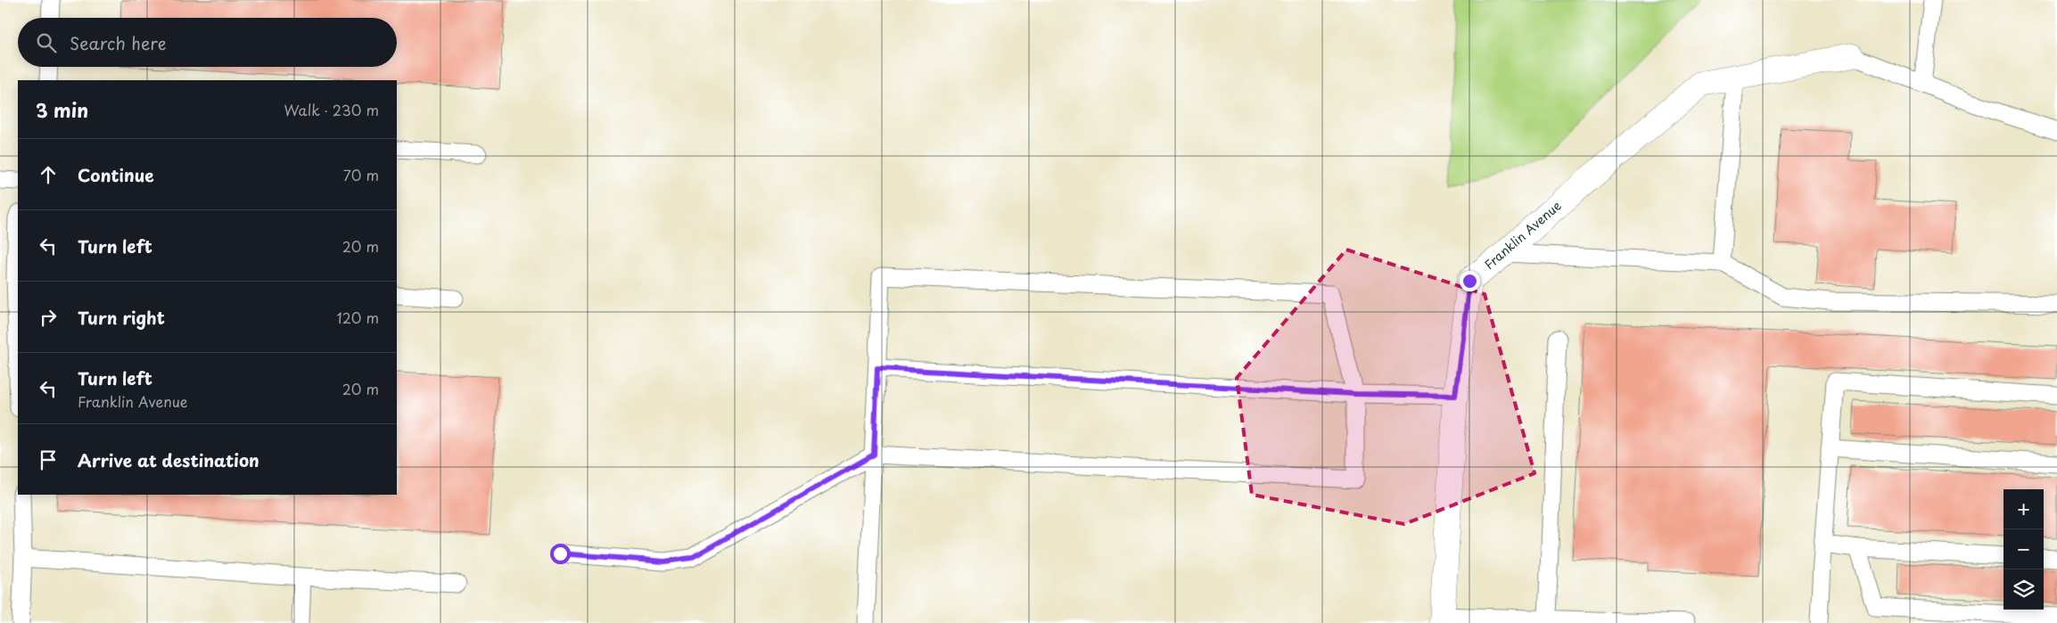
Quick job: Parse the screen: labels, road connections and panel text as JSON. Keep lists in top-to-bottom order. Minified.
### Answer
{"streets":{"street":["Franklin Avenue"]},"page":{"search":"Search here","heading":["3 min","Walk · 230 m"],"list":[["Continue","70 m"],["Turn left","20 m"],["Turn right","120 m"],["Turn left","Franklin Avenue","20 m"],"Arrive at destination"],"map_buttons":["+","−"]}}
